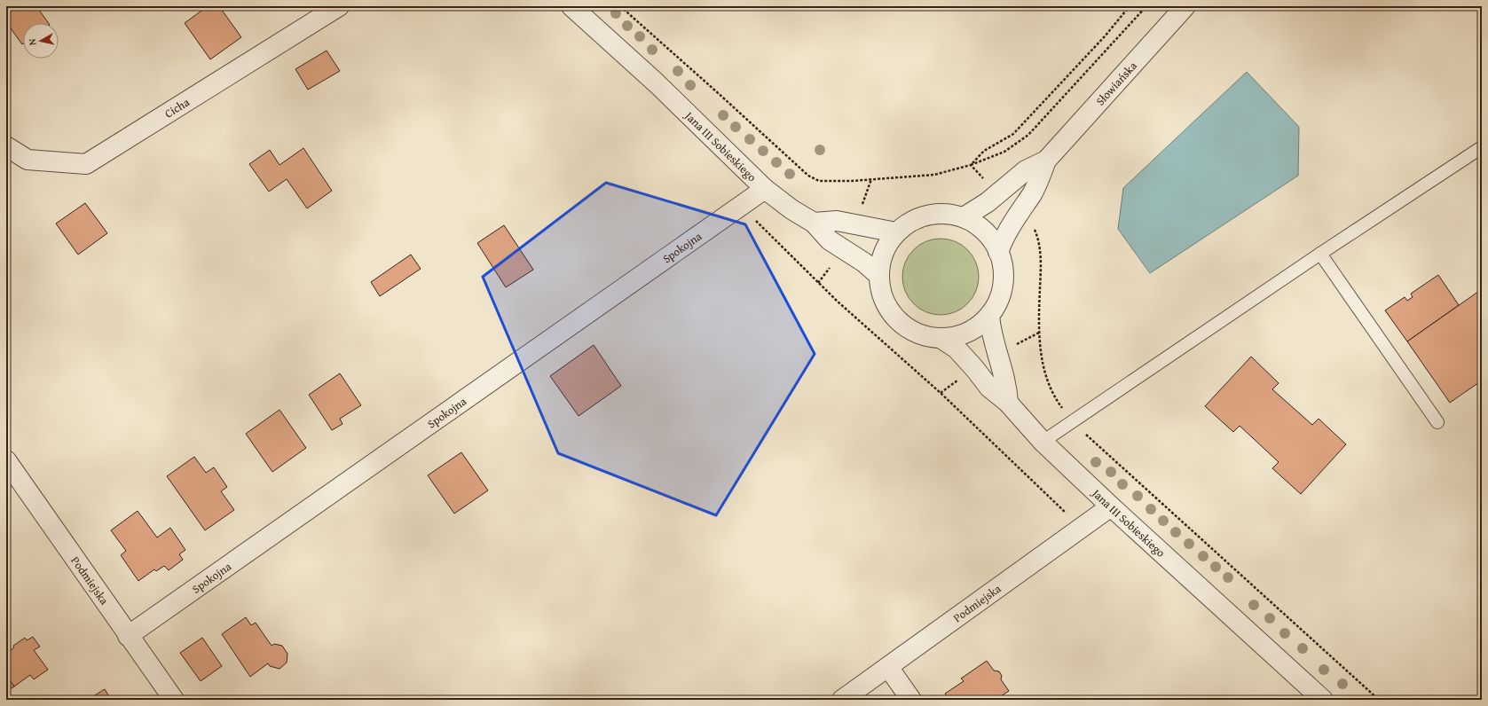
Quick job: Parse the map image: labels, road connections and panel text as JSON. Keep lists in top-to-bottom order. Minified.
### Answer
{"streets":{"street":["Słowiańska","Cicha","Jana III Sobieskiego","Spokojna","Podmiejska"]},"crossings":[["Słowiańska","Jana III Sobieskiego"],["Jana III Sobieskiego","Spokojna"],["Jana III Sobieskiego","Podmiejska"],["Spokojna","Podmiejska"]],"north":"left"}
